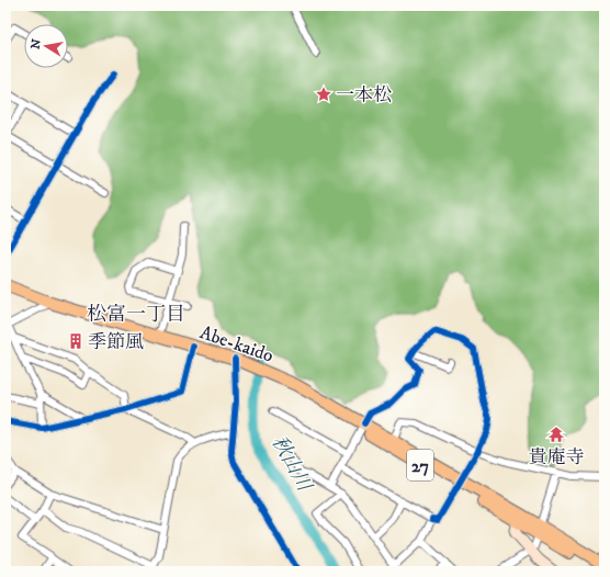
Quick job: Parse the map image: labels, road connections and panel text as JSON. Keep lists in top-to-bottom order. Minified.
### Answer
{"streets":{"main road":["Abe-kaido","27"]},"districts":["松富一丁目"],"water":["秋山川"],"places":{"place":["一本松"],"building":["季節風"],"temple":["貴庵寺"]},"north":"left"}
